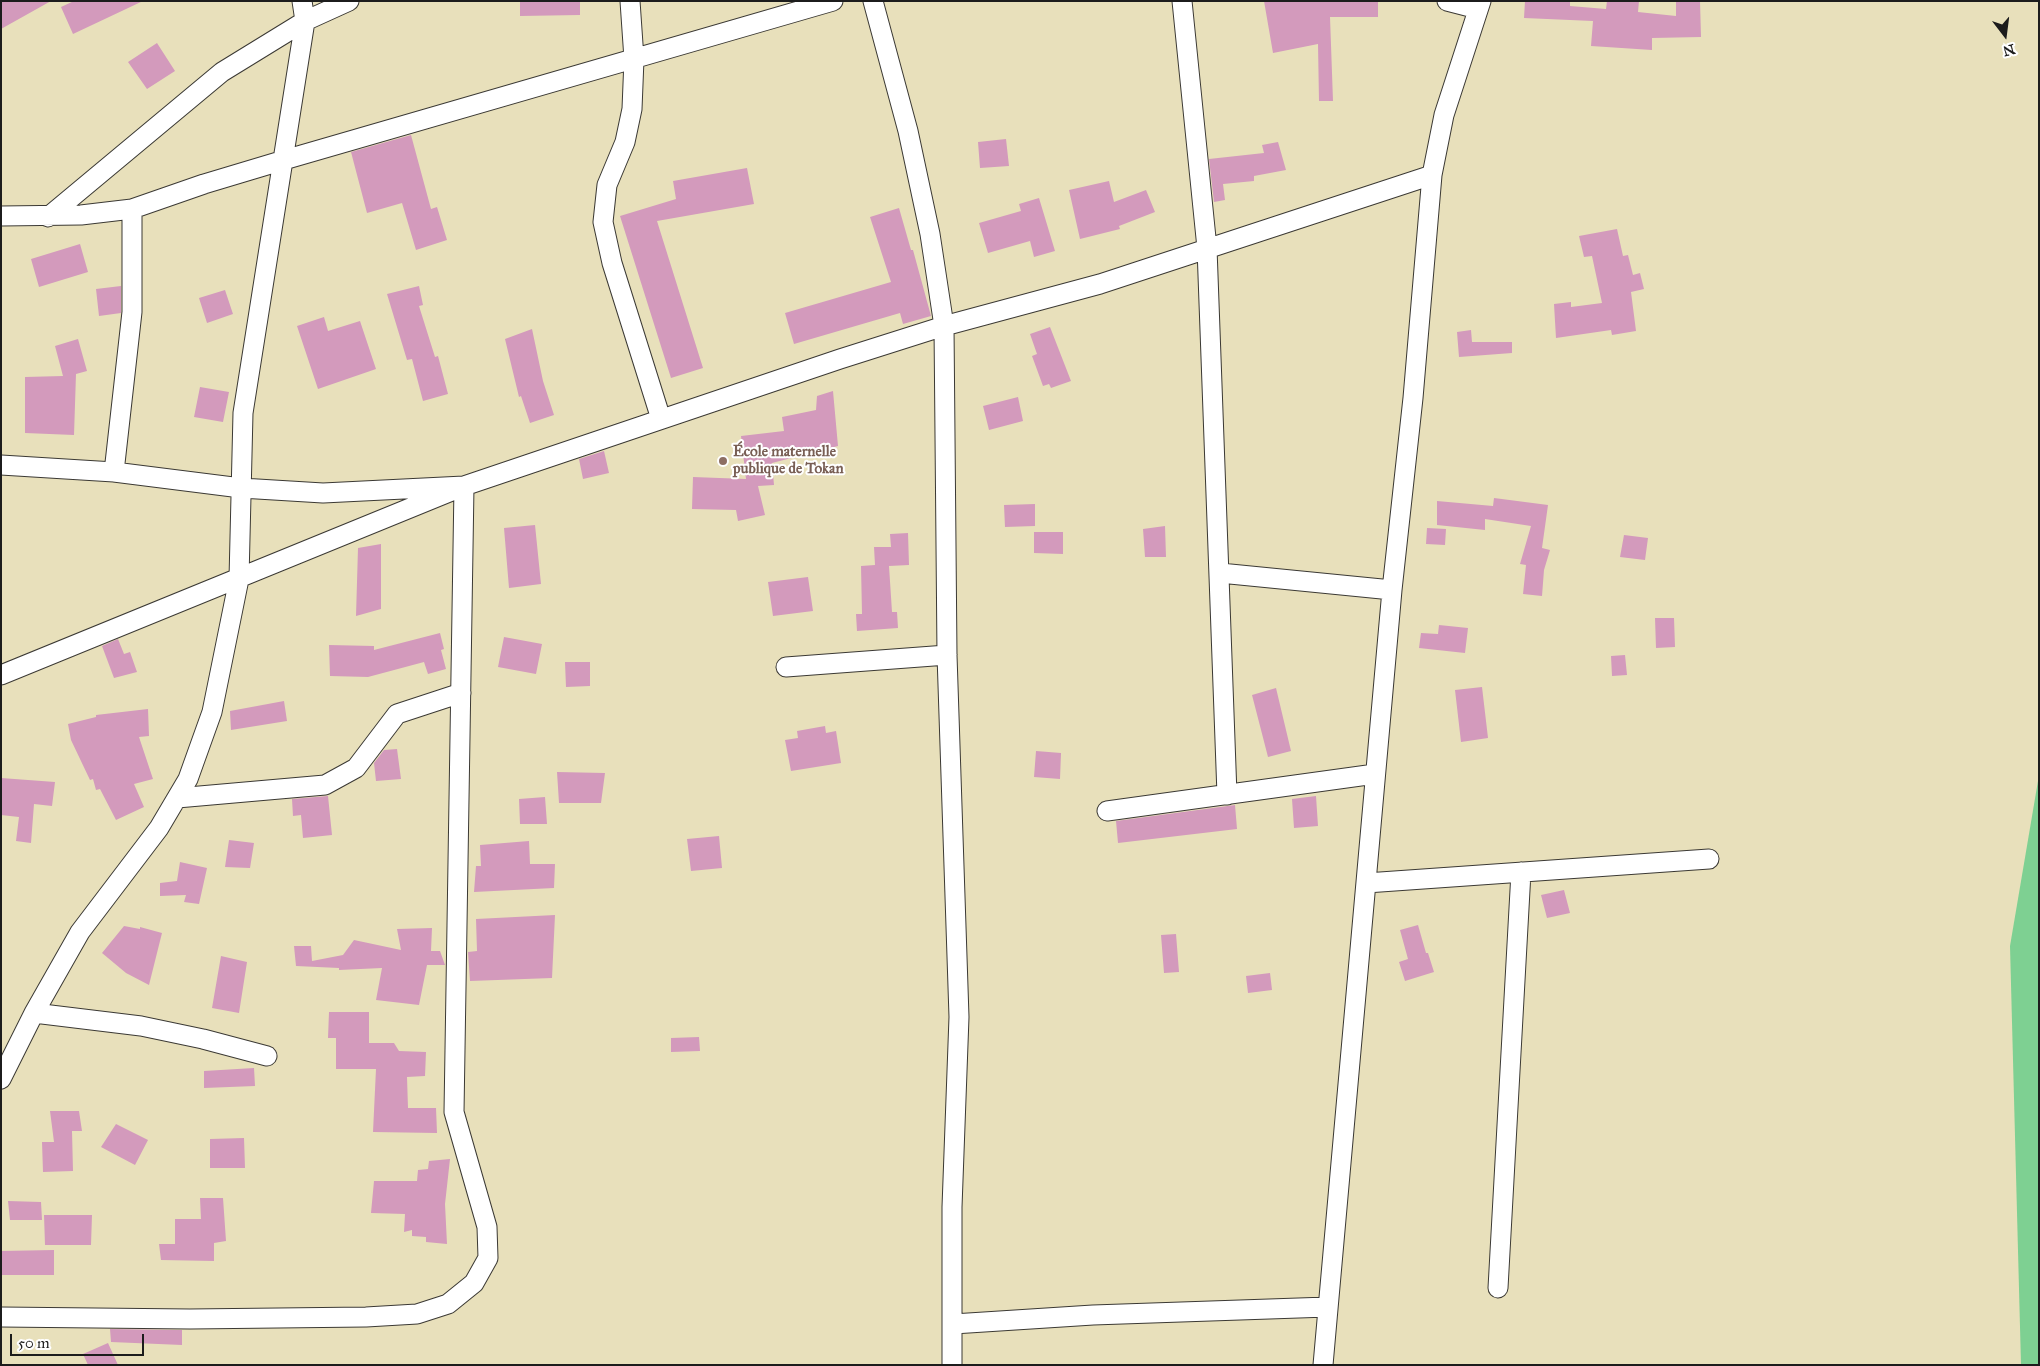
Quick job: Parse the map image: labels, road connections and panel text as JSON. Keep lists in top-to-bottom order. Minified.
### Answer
{"places":["École maternelle publique de Tokan"],"scale_bar":"50 m","north":"bottom"}
